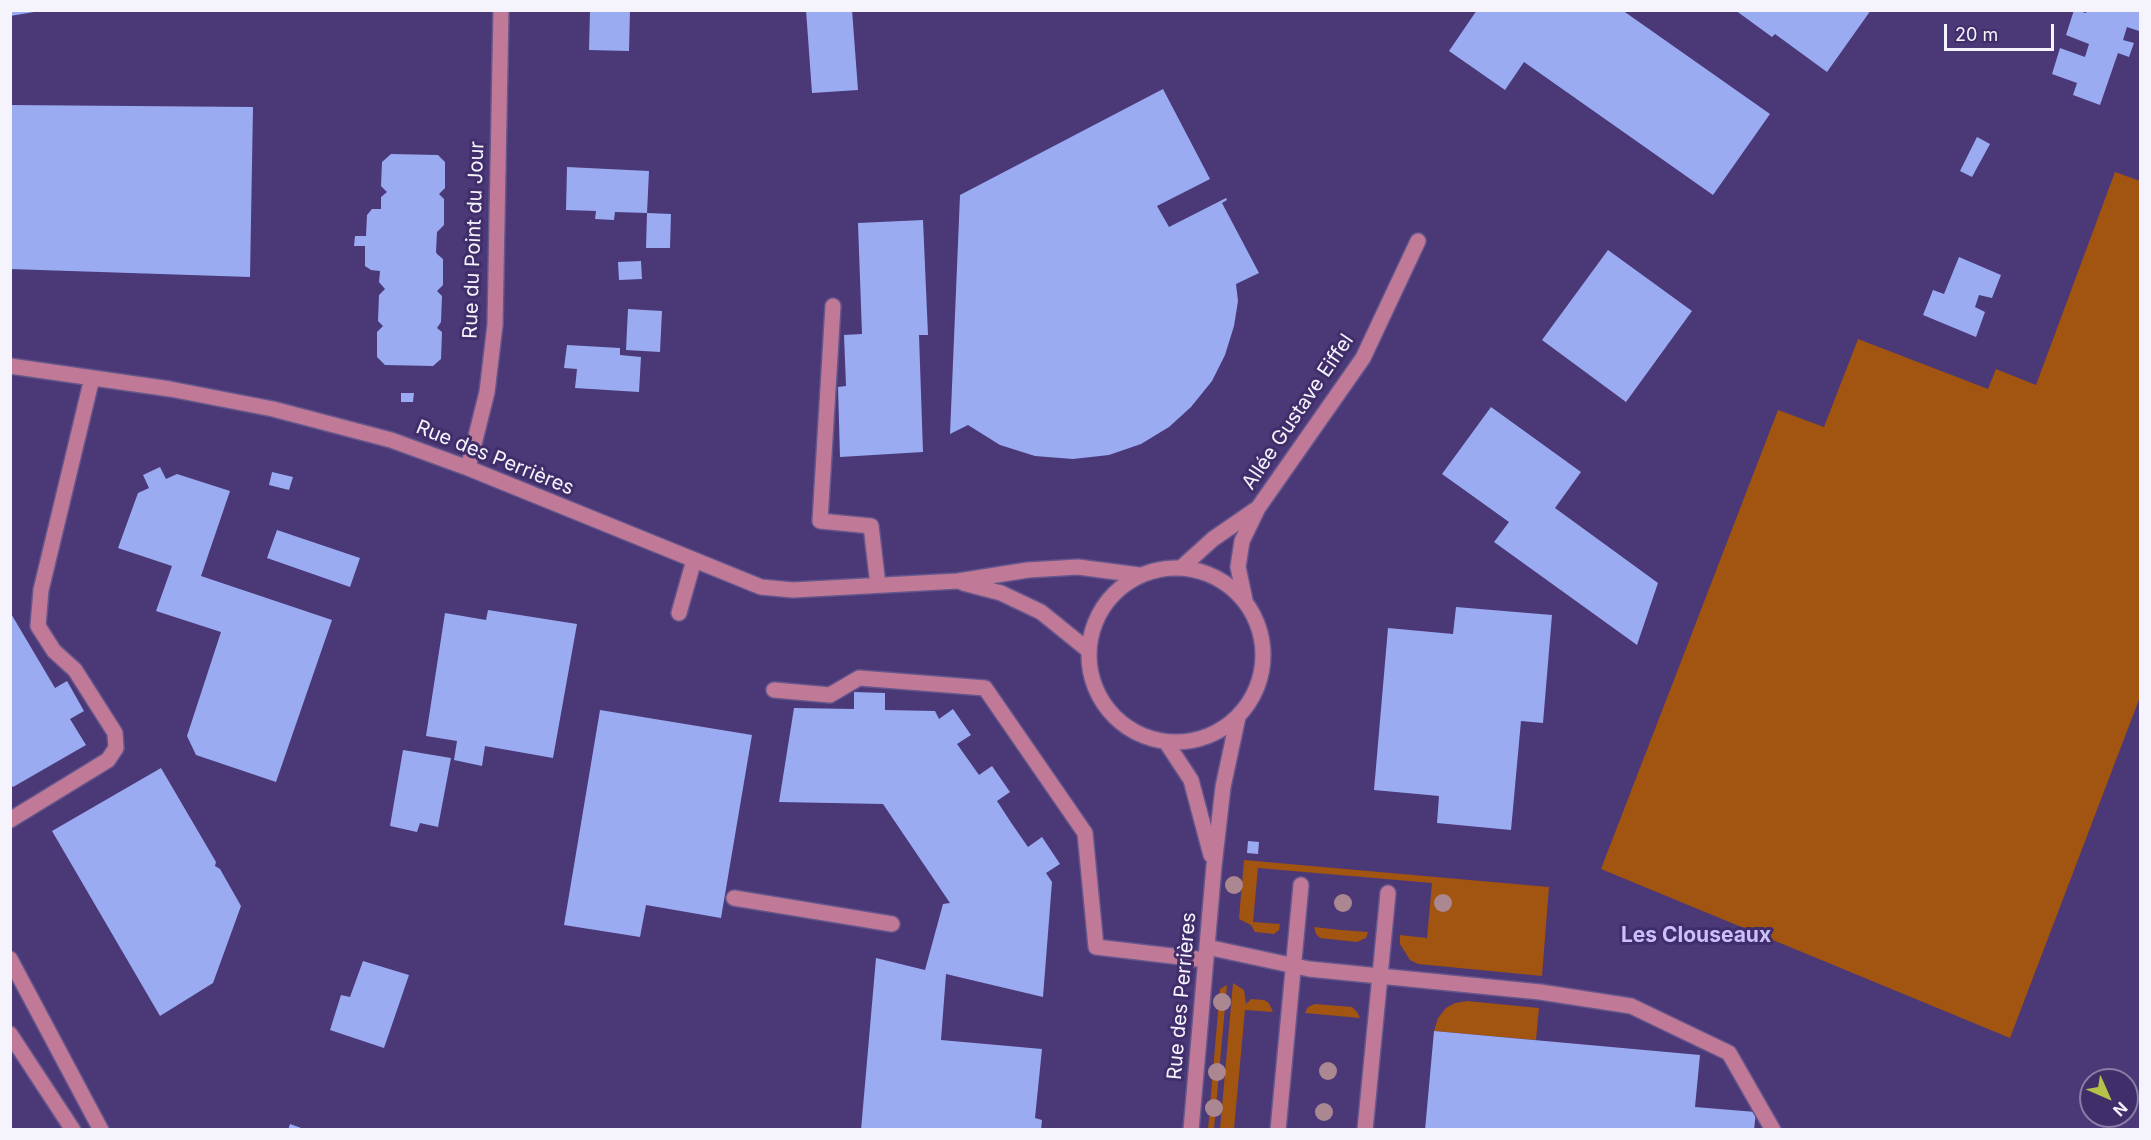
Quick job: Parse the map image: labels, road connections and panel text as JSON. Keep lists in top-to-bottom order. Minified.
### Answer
{"streets":{"street":["Rue du Point du Jour","Allée Gustave Eiffel","Rue des Perrières"]},"crossings":[["Rue du Point du Jour","Rue des Perrières"]],"districts":["Les Clouseaux"],"scale_bar":"20 m","north":"bottom right"}
